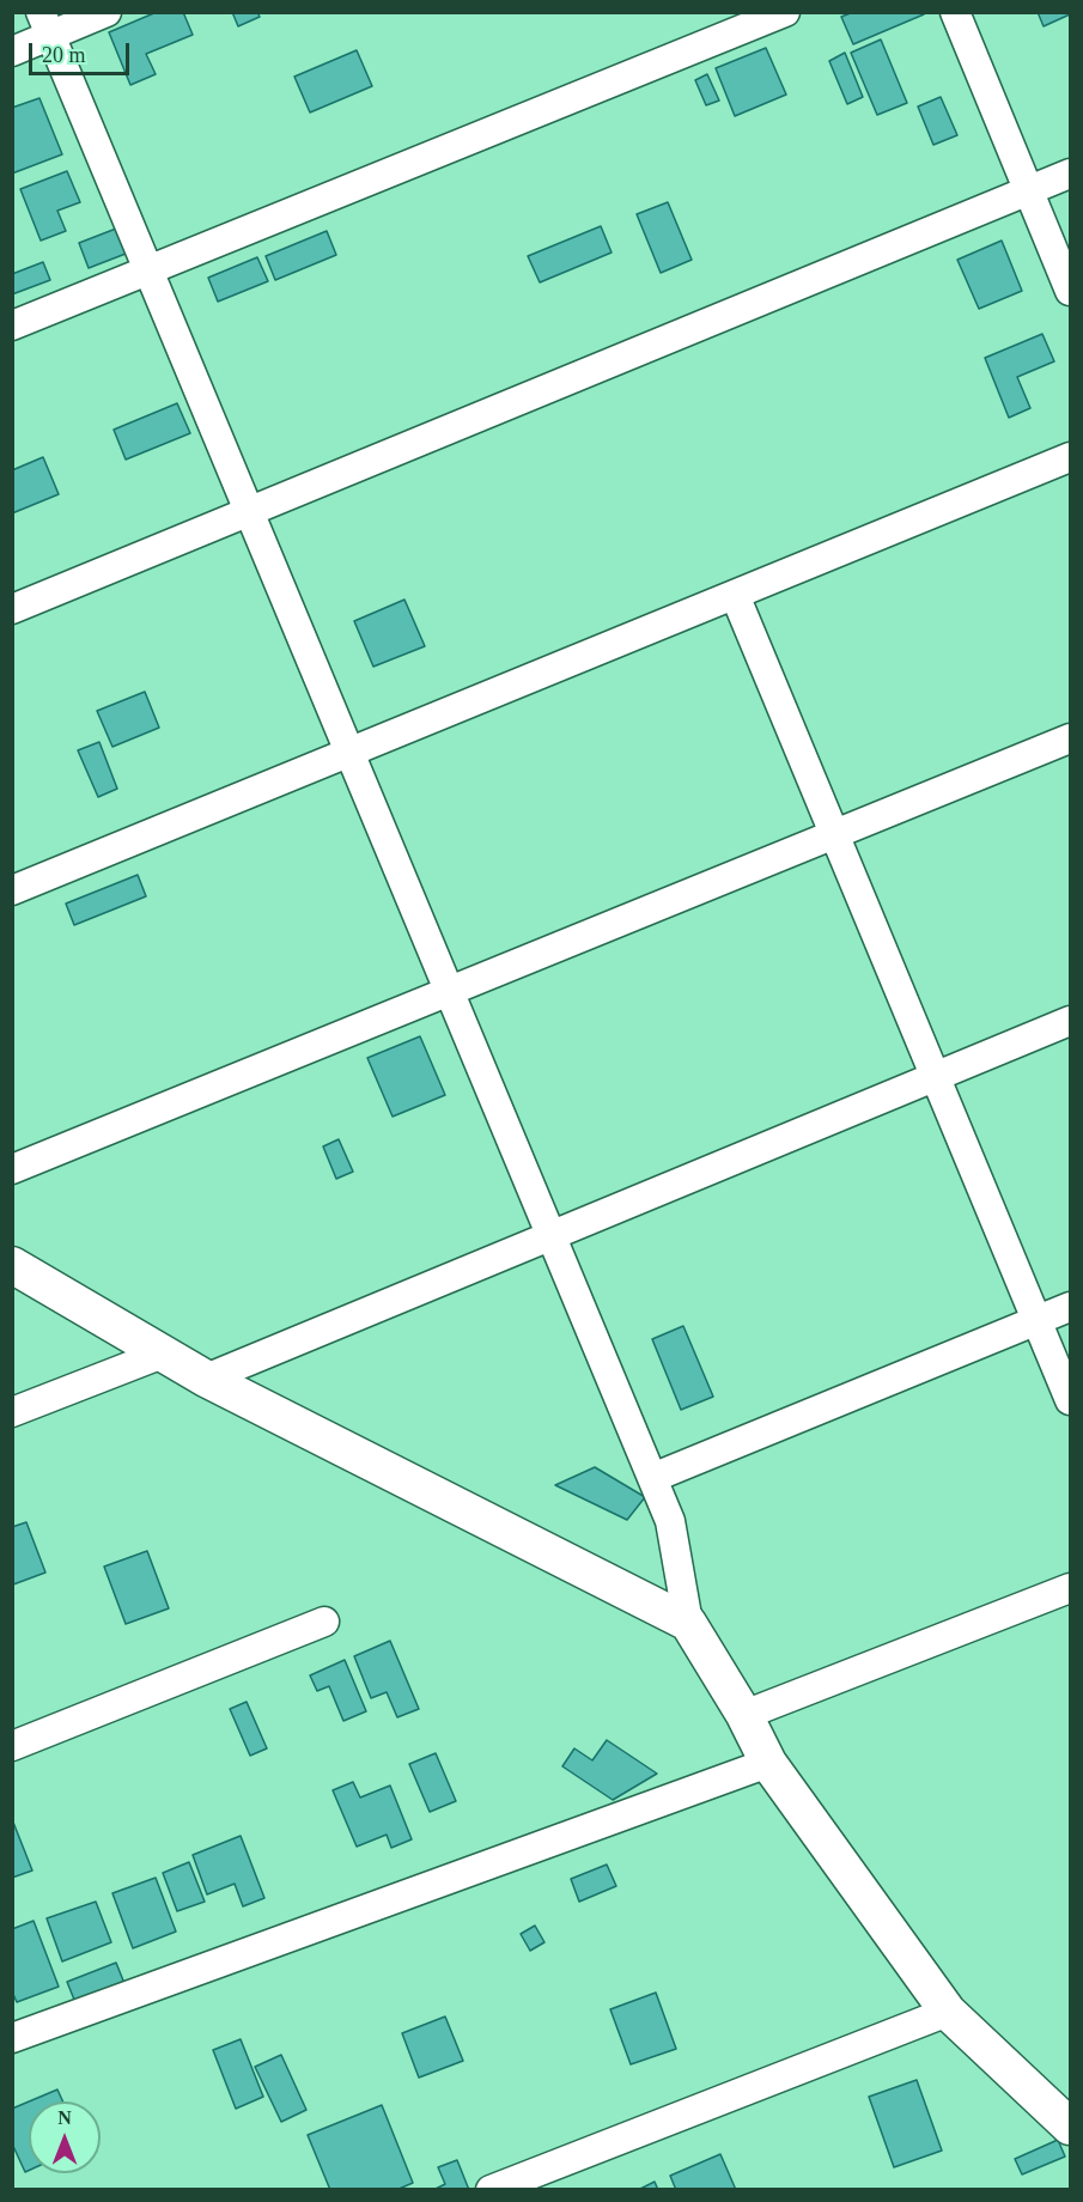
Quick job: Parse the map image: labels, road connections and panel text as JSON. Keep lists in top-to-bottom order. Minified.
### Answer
{"scale_bar":"20 m","north":"top"}
